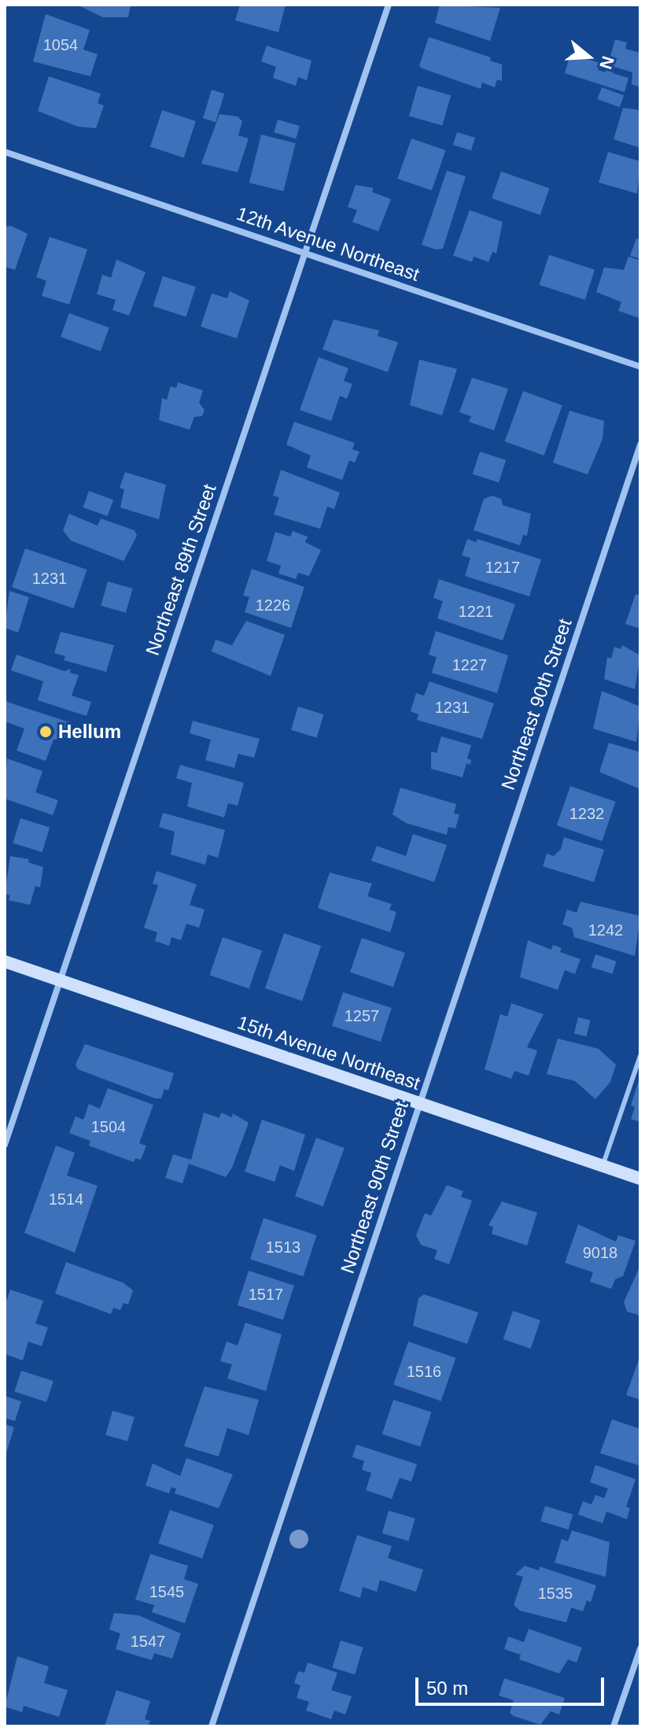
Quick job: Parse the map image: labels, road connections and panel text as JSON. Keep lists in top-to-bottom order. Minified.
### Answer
{"streets":{"street":["12th Avenue Northeast","Northeast 89th Street","Northeast 90th Street","15th Avenue Northeast"]},"crossings":[["12th Avenue Northeast","Northeast 89th Street"],["Northeast 89th Street","15th Avenue Northeast"],["Northeast 90th Street","15th Avenue Northeast"]],"places":["Hellum"],"house_numbers":["1054","1217","1231","1226","1221","1227","1231","1232","1242","1257","1504","1514","1513","9018","1517","1516","1545","1535","1547"],"scale_bar":"50 m","north":"right"}
